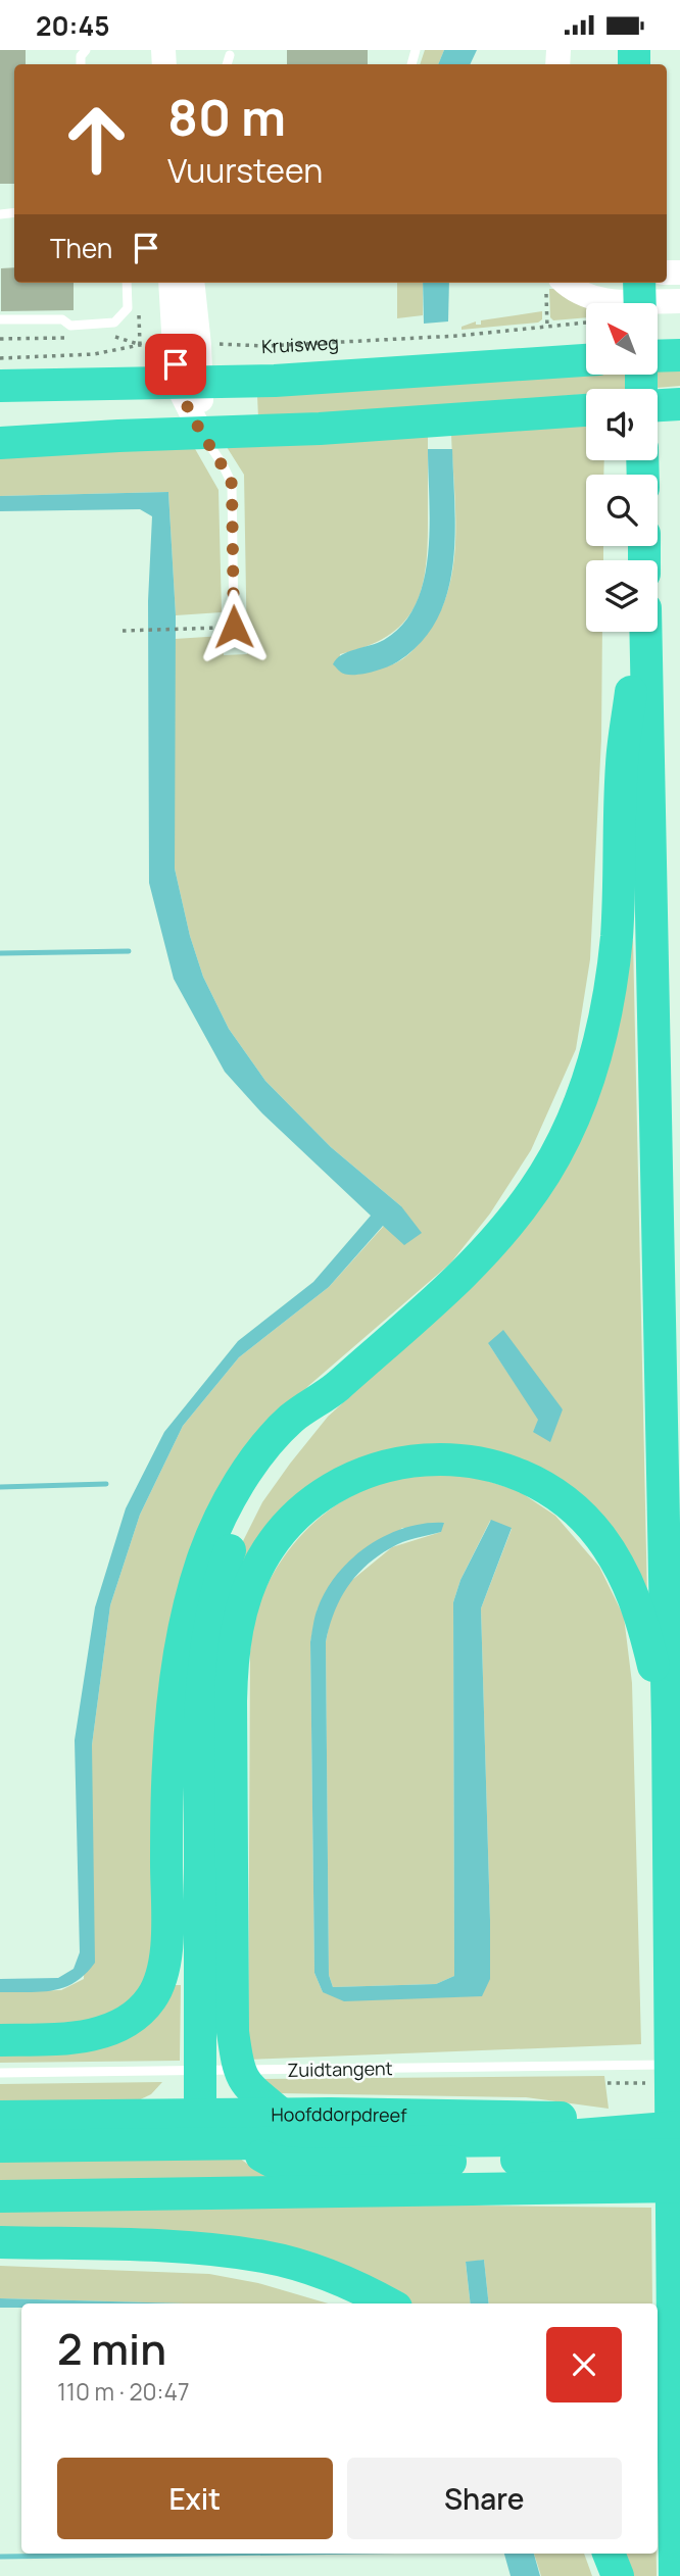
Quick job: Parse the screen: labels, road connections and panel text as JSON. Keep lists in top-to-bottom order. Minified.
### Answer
{"streets":{"highway":["Kruisweg","Hoofddorpdreef"],"lane":["Zuidtangent"]},"north":"top left","page":{"status":"20:45","turn":["80 m","Vuursteen"],"then":"Then","heading":["2 min","110 m · 20:47"],"buttons":["Exit","Share"]}}
